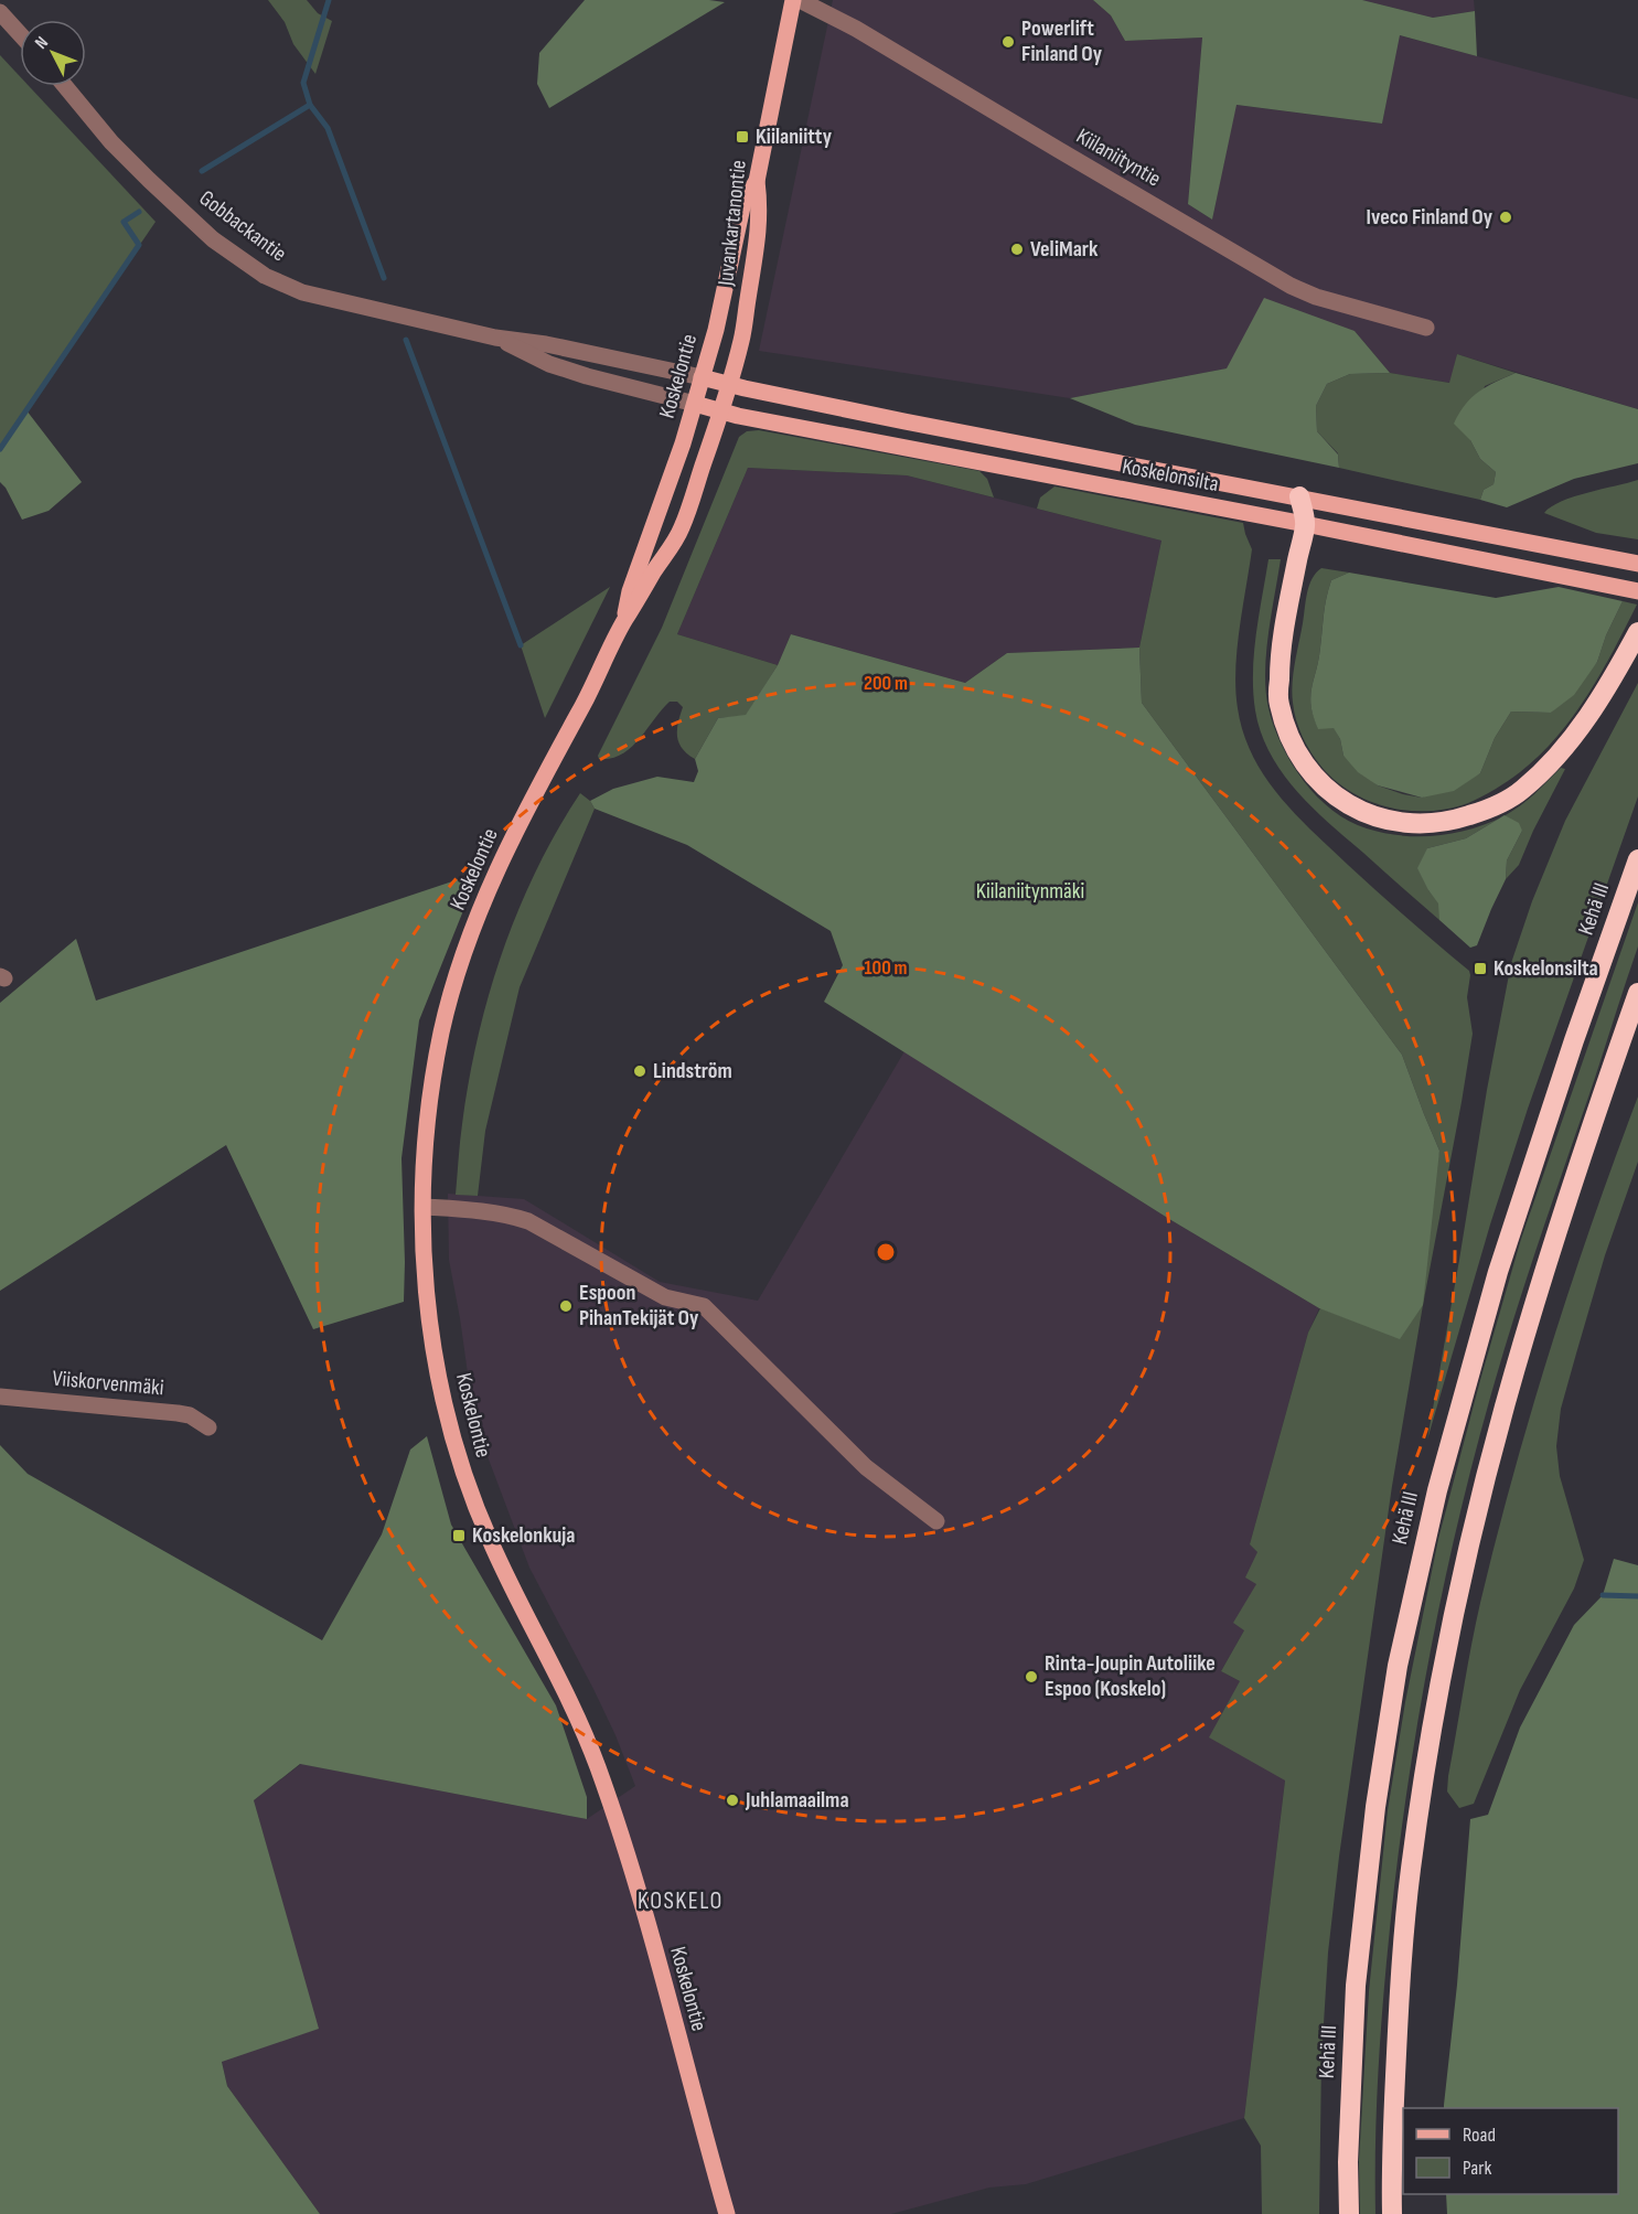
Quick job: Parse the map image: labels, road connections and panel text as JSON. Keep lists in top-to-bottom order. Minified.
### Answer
{"streets":{"highway":["Kehä III"],"main road":["Juvankartanontie","Koskelontie","Koskelonsilta"],"street":["Kiilaniityntie","Gobbackantie","Viiskorvenmäki"]},"crossings":[["Juvankartanontie","Koskelontie"],["Juvankartanontie","Koskelonsilta"],["Gobbackantie","Koskelontie"],["Gobbackantie","Koskelonsilta"],["Koskelontie","Koskelonsilta"]],"districts":["KOSKELO"],"parks":["Kiilaniitynmäki"],"places":{"other":["Powerlift Finland Oy","Iveco Finland Oy","VeliMark","Lindström","Espoon PihanTekijät Oy","Rinta-Joupin Autoliike Espoo (Koskelo)","Juhlamaailma"],"transit":["Kiilaniitty","Koskelonsilta","Koskelonkuja"]},"legend":["Road","Park"],"north":"top left","rings":["200 m","100 m"]}
